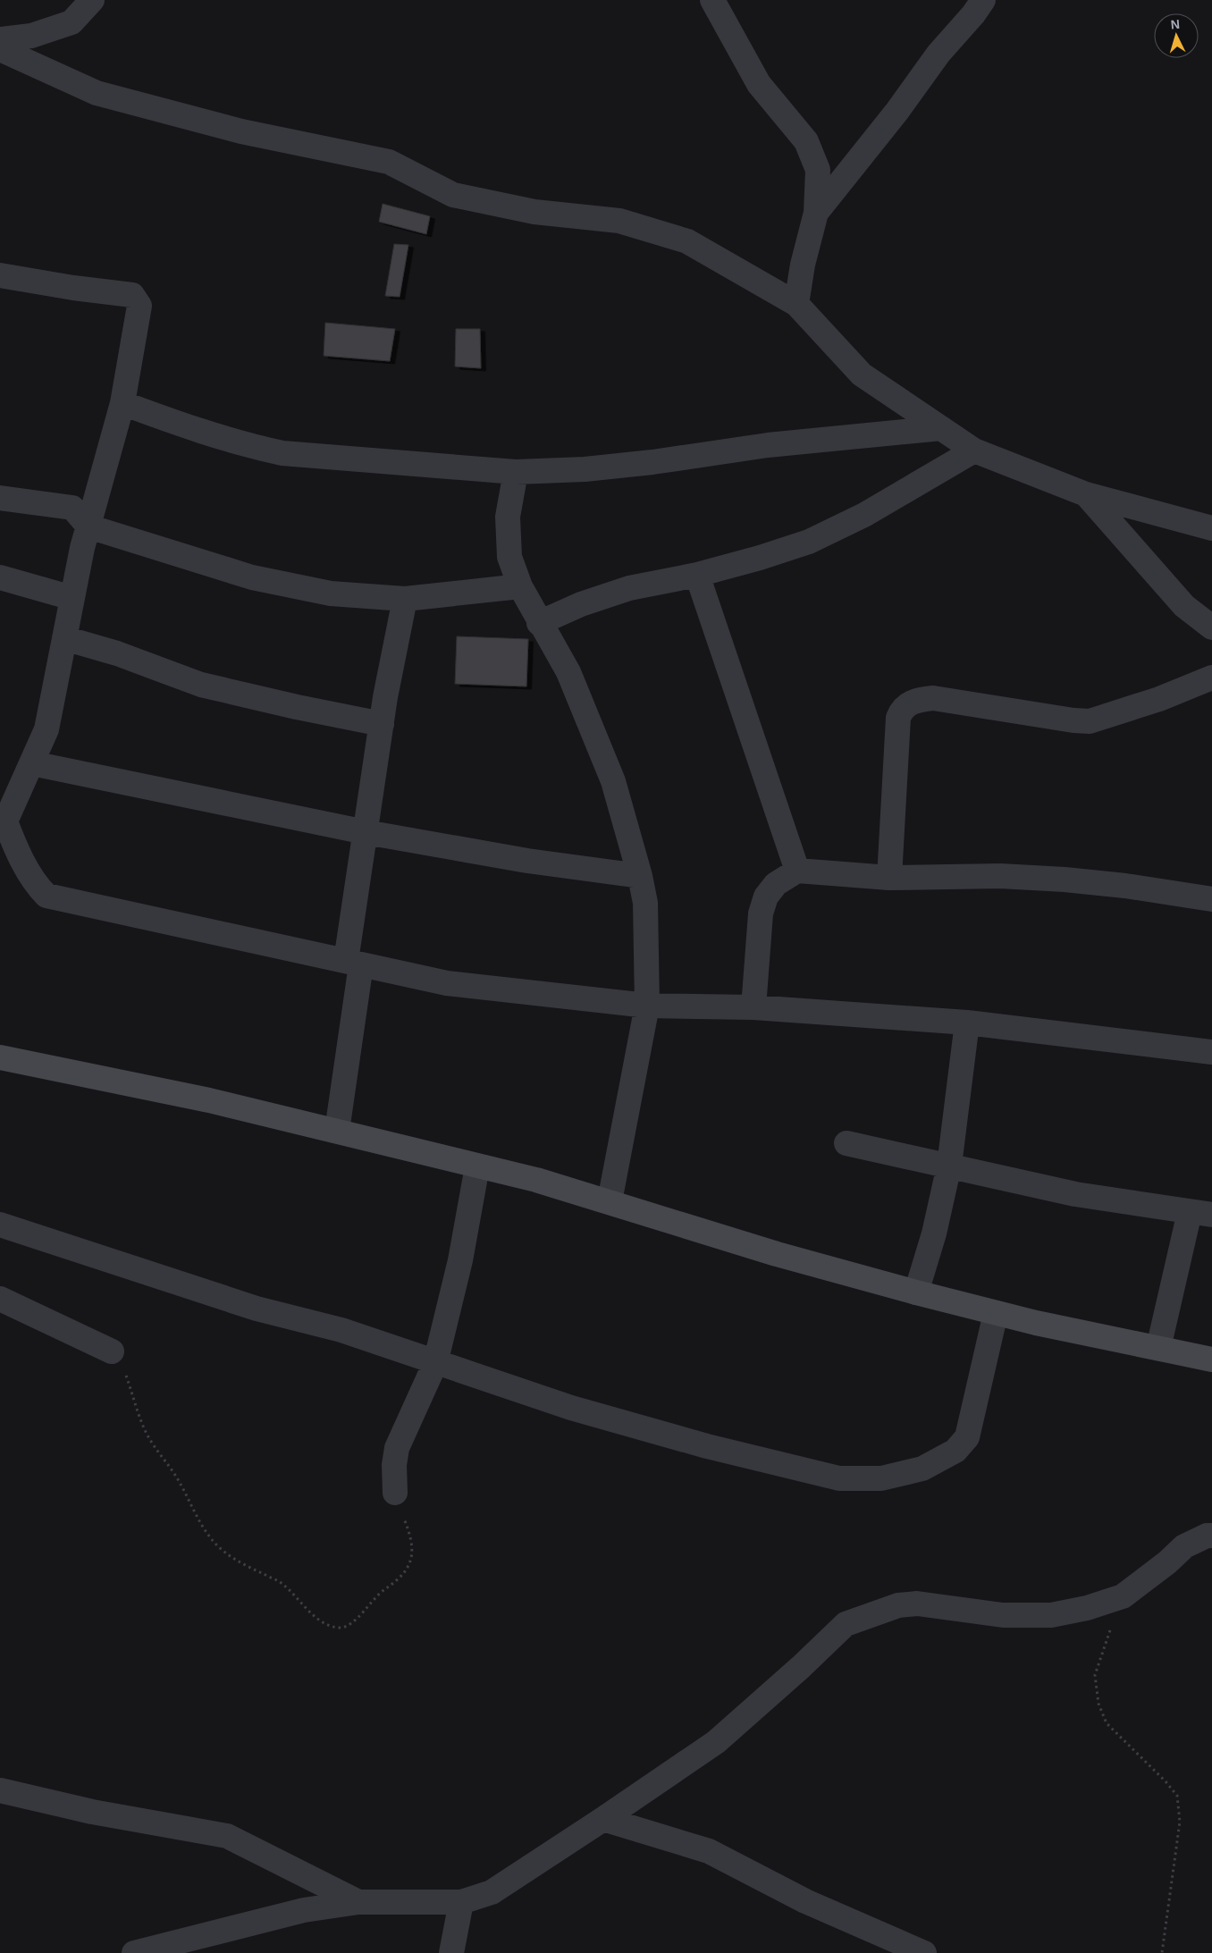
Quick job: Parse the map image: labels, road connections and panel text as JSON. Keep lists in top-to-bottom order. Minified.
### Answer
{"north":"top"}
